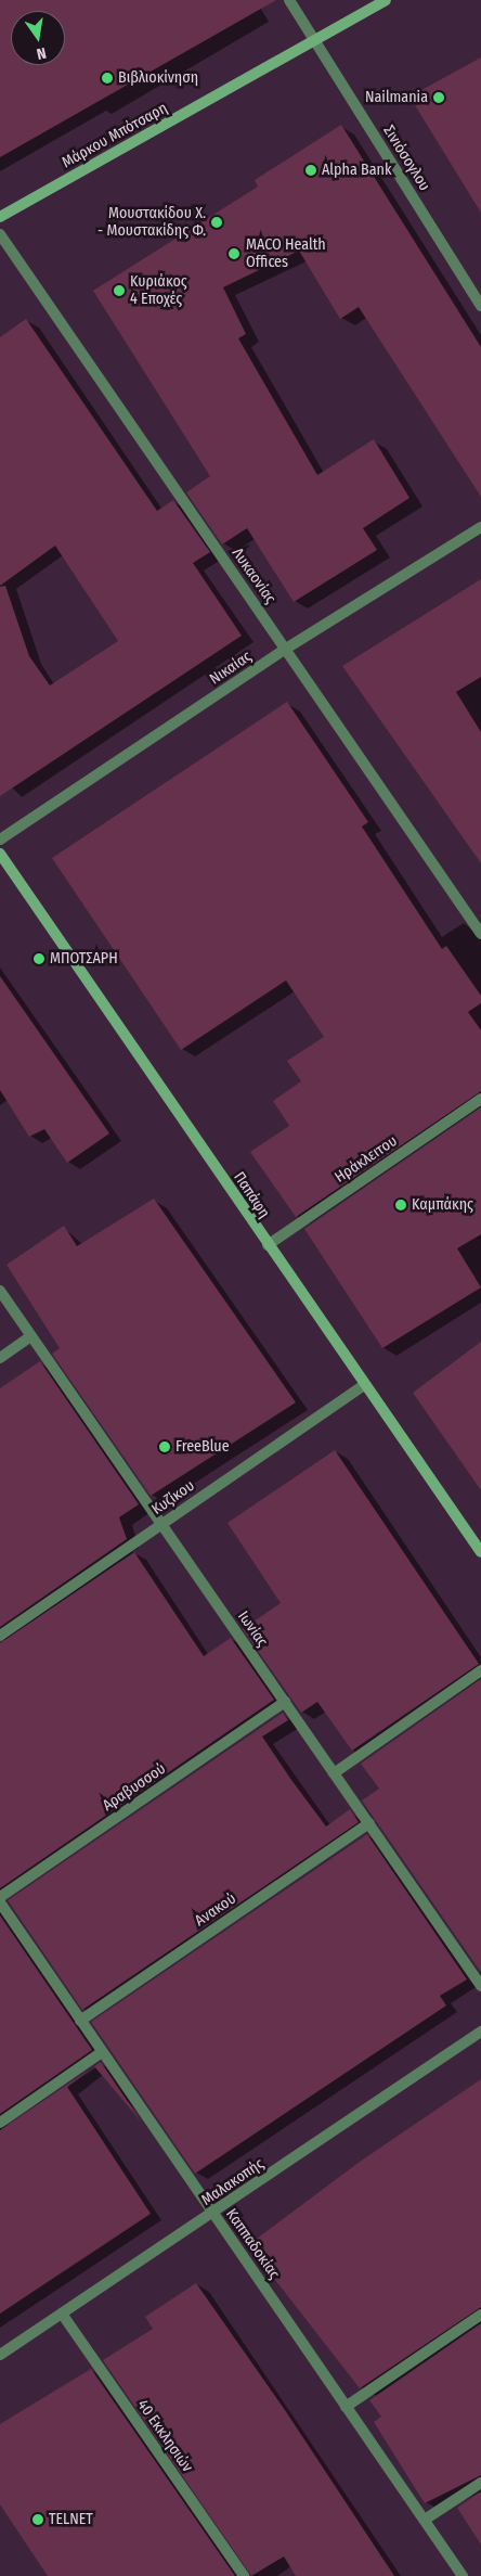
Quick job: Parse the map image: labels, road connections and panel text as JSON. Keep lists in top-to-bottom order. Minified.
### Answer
{"streets":{"main road":["Μάρκου Μπότσαρη","Παπάφη"],"street":["Σινιόσογλου","Λυκαονίας","Νικαίας","Ηράκλειτου","Κυζίκου","Ιωνίας","Αραβυσσού","Ανακού","Μαλακοπής","Καππαδοκίας","40 Εκκλησιών"]},"crossings":[["Μάρκου Μπότσαρη","Σινιόσογλου"],["Λυκαονίας","Νικαίας"],["Ηράκλειτου","Παπάφη"],["Παπάφη","Κυζίκου"],["Κυζίκου","Ιωνίας"],["Ιωνίας","Αραβυσσού"],["Ιωνίας","Ανακού"],["Ανακού","Καππαδοκίας"],["Μαλακοπής","Καππαδοκίας"],["Μαλακοπής","40 Εκκλησιών"]],"places":["Βιβλιοκίνηση","Nailmania","Alpha Bank","Μουστακίδου Χ. - Μουστακίδης Φ.","MACO Health Offices","Κυριάκος 4 Εποχές","ΜΠΟΤΣΑΡΗ","Καμπάκης","FreeBlue","TELNET"],"north":"bottom"}
